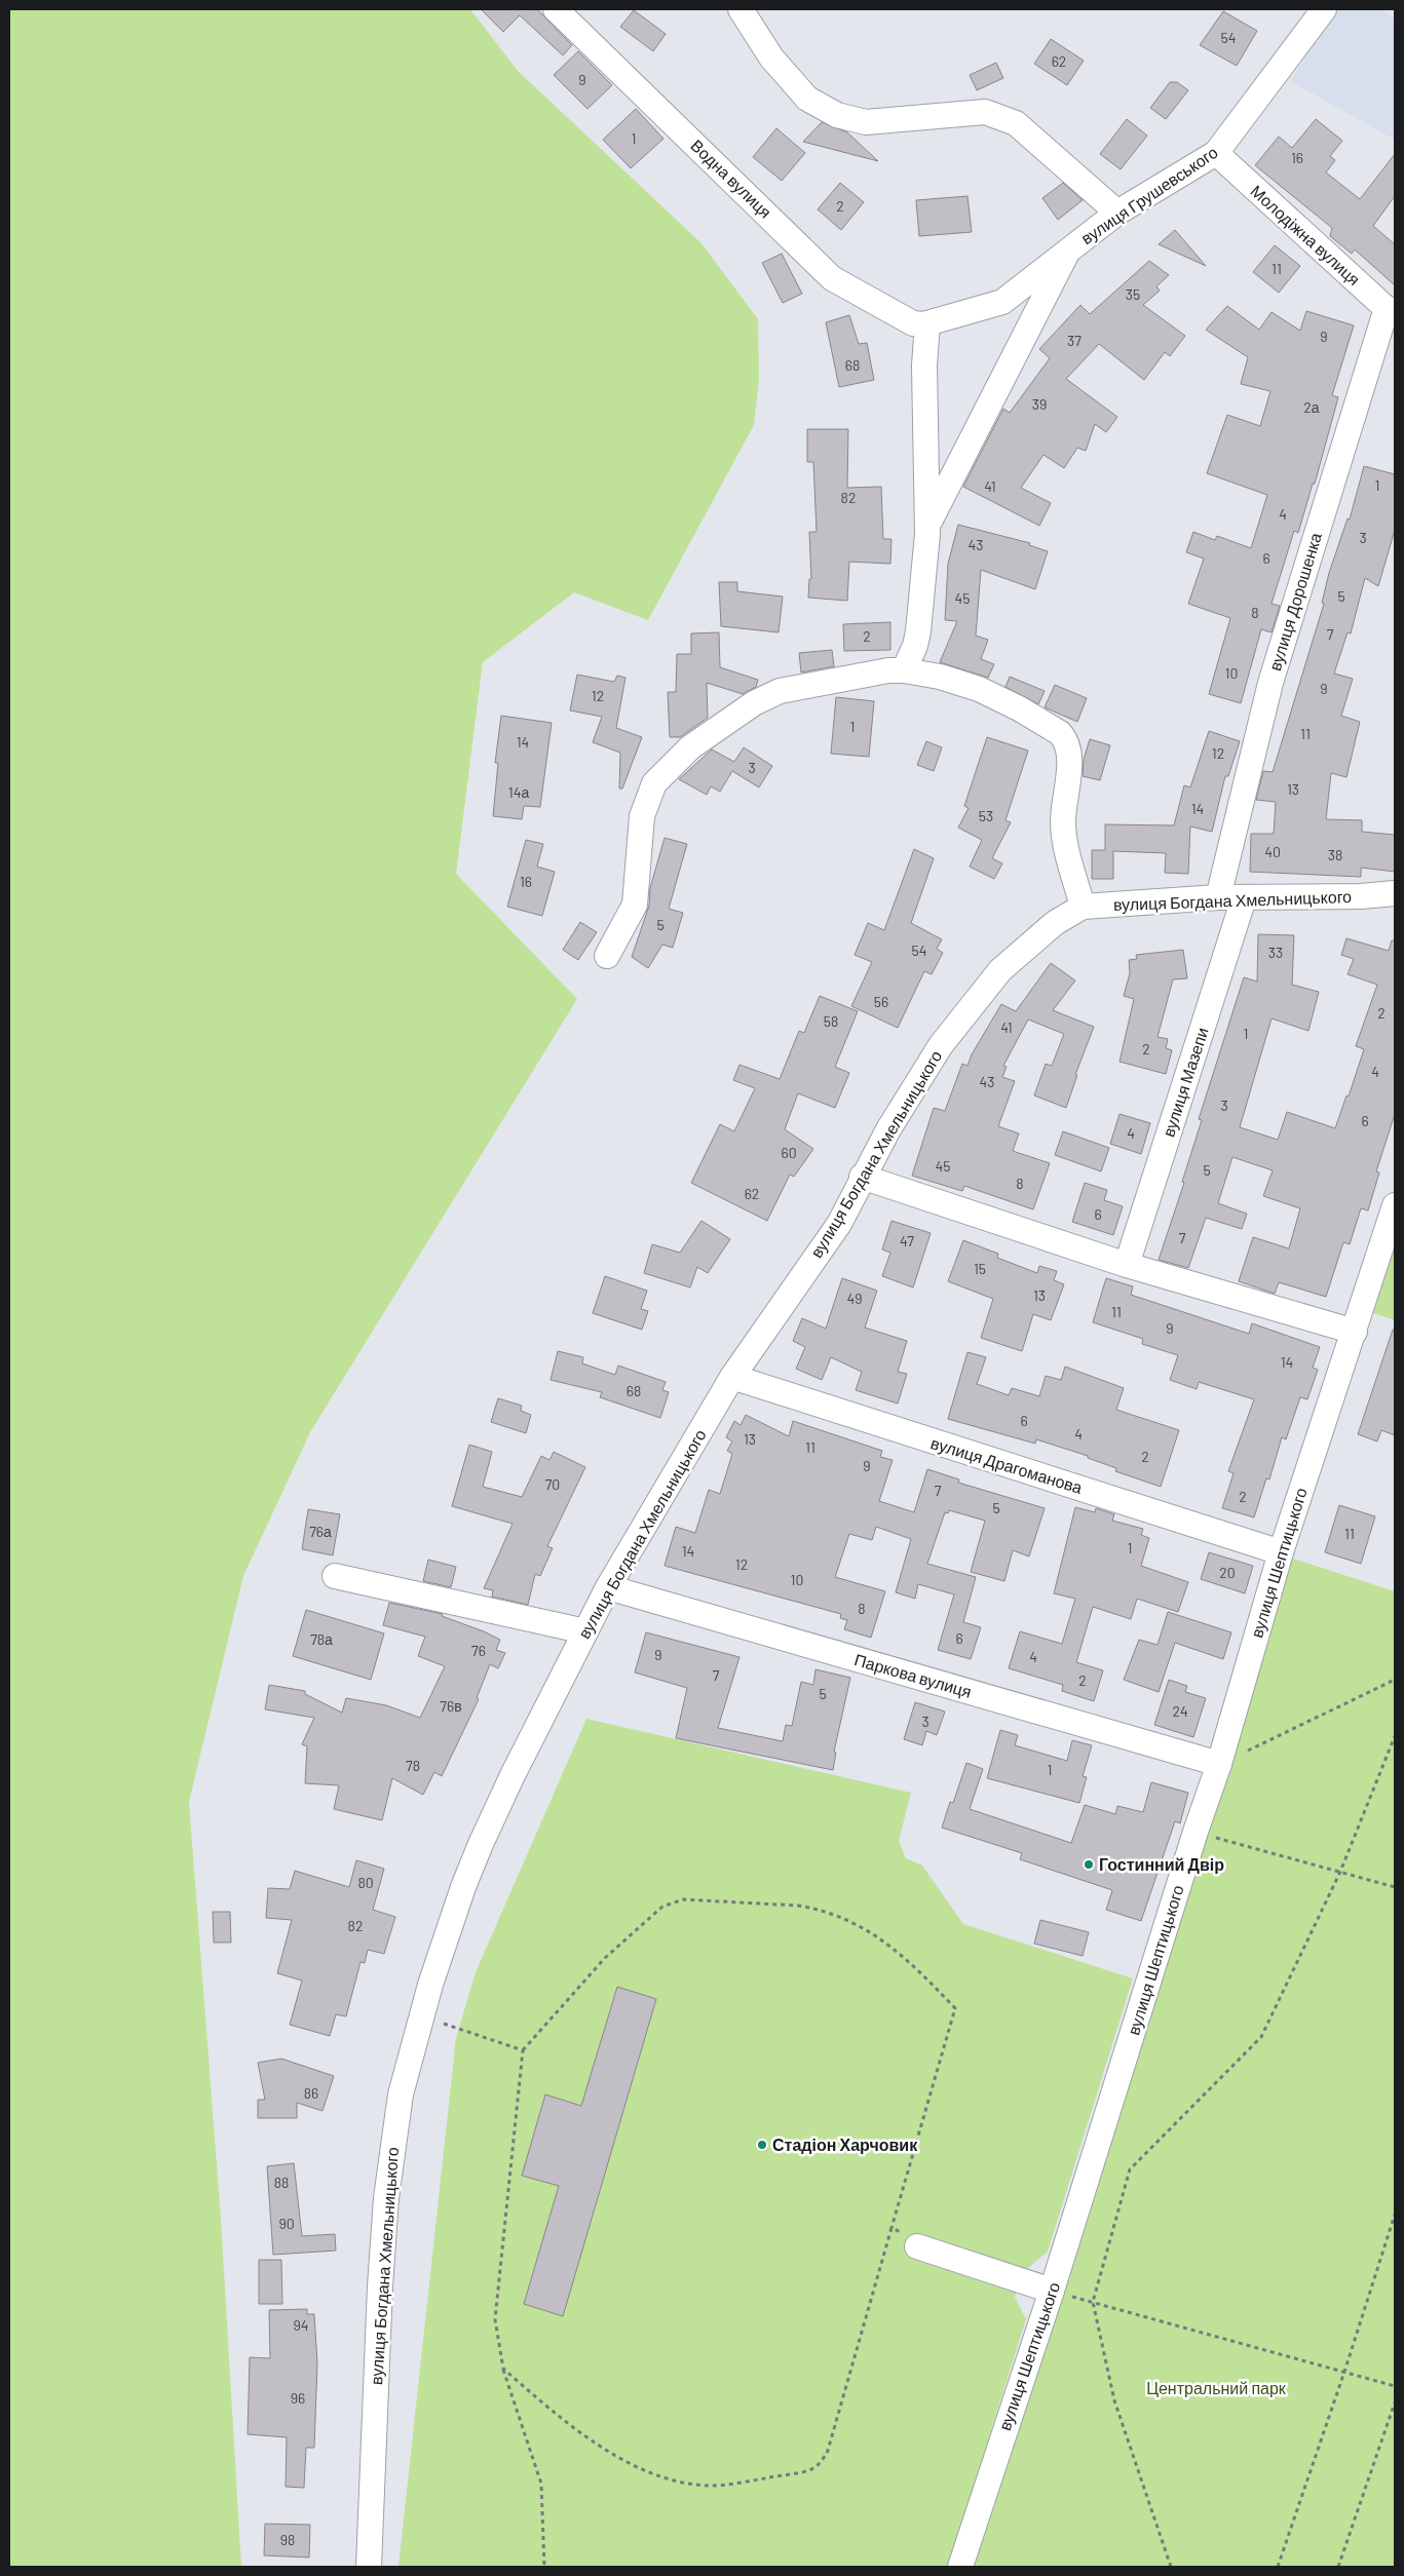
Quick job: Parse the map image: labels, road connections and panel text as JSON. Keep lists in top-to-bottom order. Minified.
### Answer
{"streets":{"street":["Водна вулиця","вулиця Грушевського","Молодіжна вулиця","вулиця Дорошенка","вулиця Богдана Хмельницького","вулиця Мазепи","вулиця Драгоманова","вулиця Шептицького","Паркова вулиця"]},"crossings":[["Водна вулиця","вулиця Грушевського"],["вулиця Грушевського","Молодіжна вулиця"],["Молодіжна вулиця","вулиця Дорошенка"],["вулиця Дорошенка","вулиця Богдана Хмельницького"],["вулиця Богдана Хмельницького","вулиця Мазепи"],["вулиця Богдана Хмельницького","вулиця Драгоманова"],["вулиця Богдана Хмельницького","Паркова вулиця"],["вулиця Драгоманова","вулиця Шептицького"],["вулиця Шептицького","Паркова вулиця"]],"parks":["Центральний парк"],"places":["Гостинний Двір","Стадіон Харчовик"],"house_numbers":["54","62","9","1","16","2","11","35","9","37","68","39","2а","1","41","82","4","3","43","6","5","45","8","7","2","10","9","12","1","11","14","12","3","13","14а","14","53","40","38","16","5","54","33","56","2","58","41","1","2","4","43","3","6","4","60","45","5","8","62","6","7","47","15","13","49","11","9","14","68","6","4","13","11","2","9","70","7","2","5","76а","11","1","14","12","20","10","8","6","78а","76","9","4","7","2","5","76в","24","3","78","1","80","82","86","88","90","94","96","98"]}
